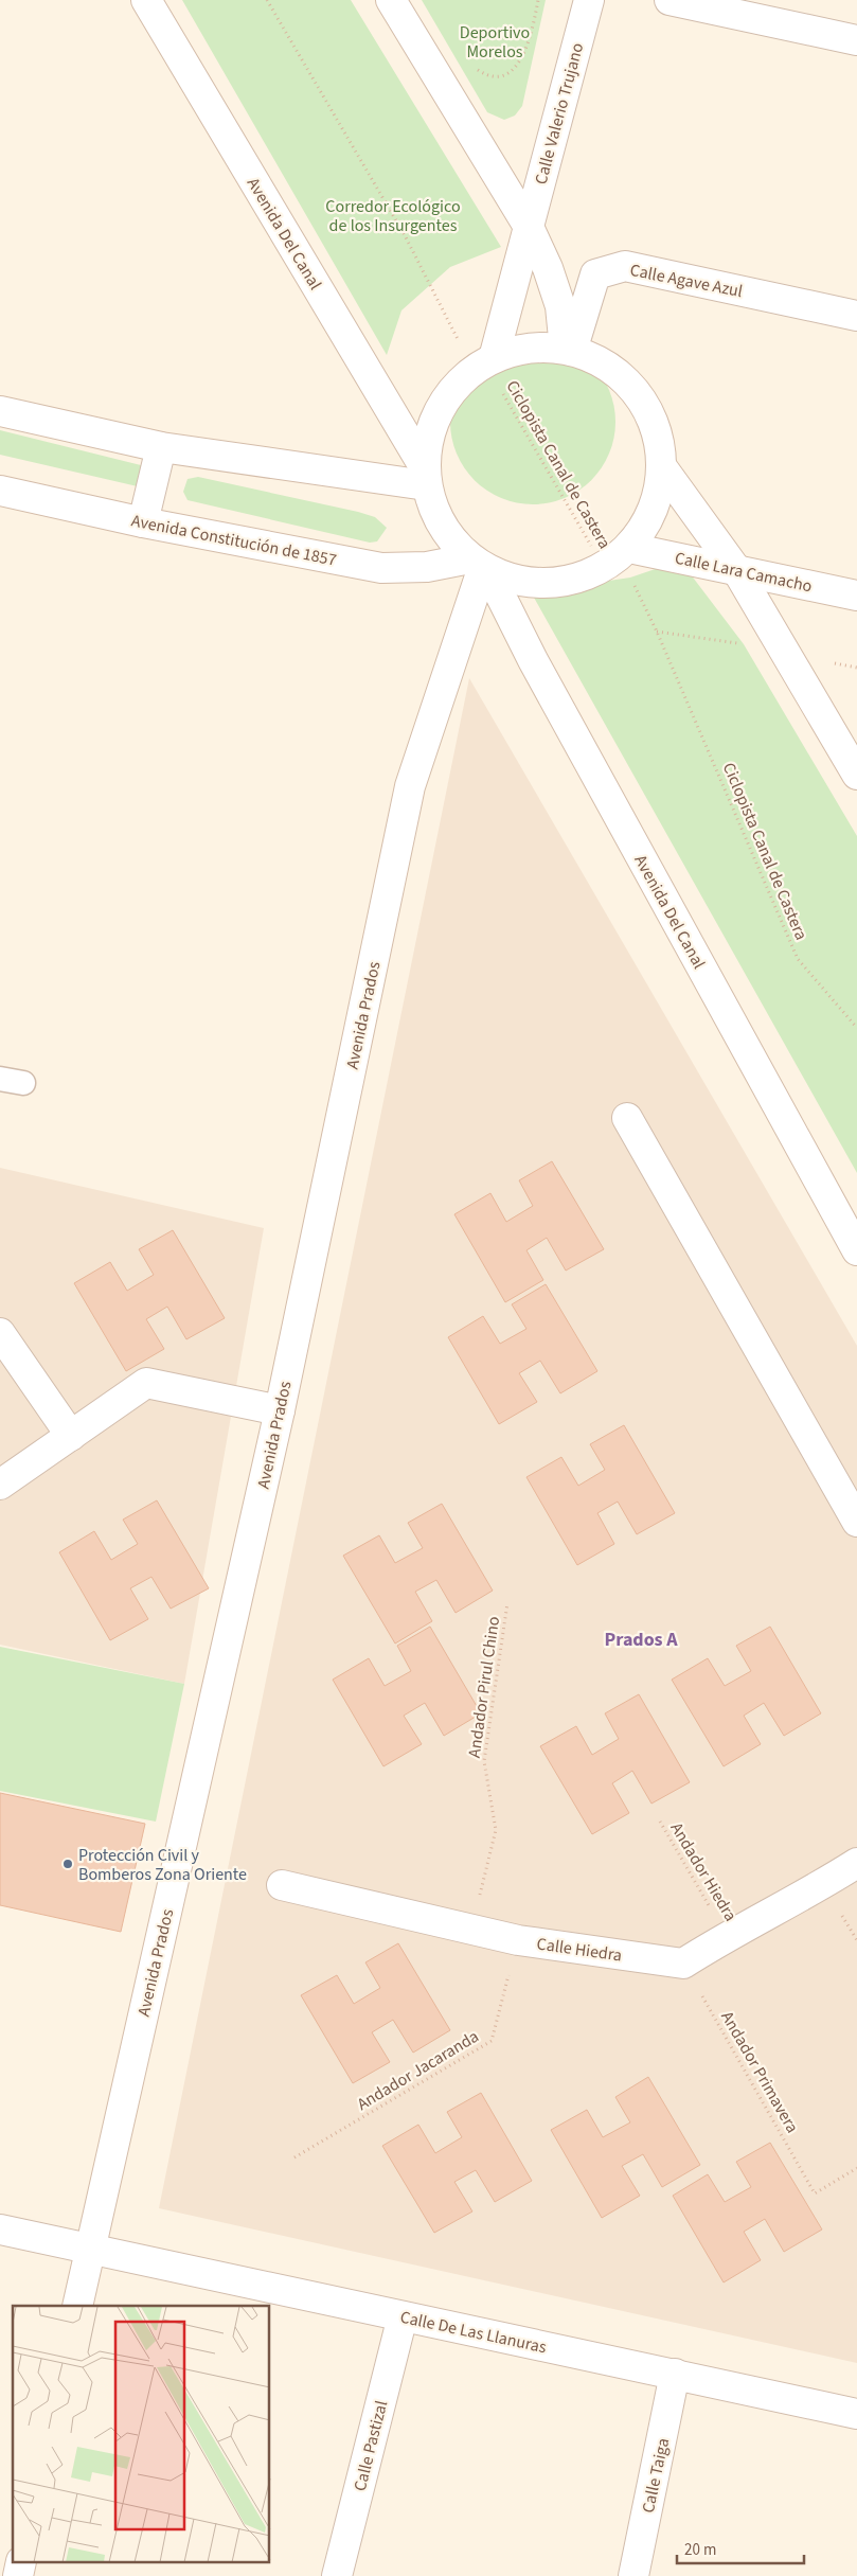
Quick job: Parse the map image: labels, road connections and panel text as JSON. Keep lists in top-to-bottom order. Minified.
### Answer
{"streets":{"main road":["Calle Valerio Trujano","Avenida Del Canal","Calle Agave Azul","Avenida Constitución de 1857","Calle Lara Camacho","Avenida Prados","Calle Hiedra","Calle De Las Llanuras","Calle Pastizal","Calle Taiga"],"path":["Ciclopista Canal de Castera","Andador Pirul Chino","Andador Hiedra","Andador Jacaranda","Andador Primavera"]},"crossings":[["Calle Valerio Trujano","Avenida Del Canal"],["Avenida Del Canal","Calle Agave Azul"],["Avenida Del Canal","Ciclopista Canal de Castera"],["Avenida Del Canal","Avenida Constitución de 1857"],["Avenida Del Canal","Calle Lara Camacho"],["Avenida Del Canal","Avenida Prados"],["Avenida Constitución de 1857","Avenida Prados"],["Avenida Prados","Calle De Las Llanuras"],["Andador Pirul Chino","Calle Hiedra"],["Calle Hiedra","Andador Jacaranda"],["Calle Hiedra","Andador Primavera"],["Calle De Las Llanuras","Calle Pastizal"],["Calle De Las Llanuras","Calle Taiga"]],"districts":["Prados A"],"parks":["Deportivo Morelos","Corredor Ecológico de los Insurgentes"],"places":["Protección Civil y Bomberos Zona Oriente"],"scale_bar":"20 m"}
